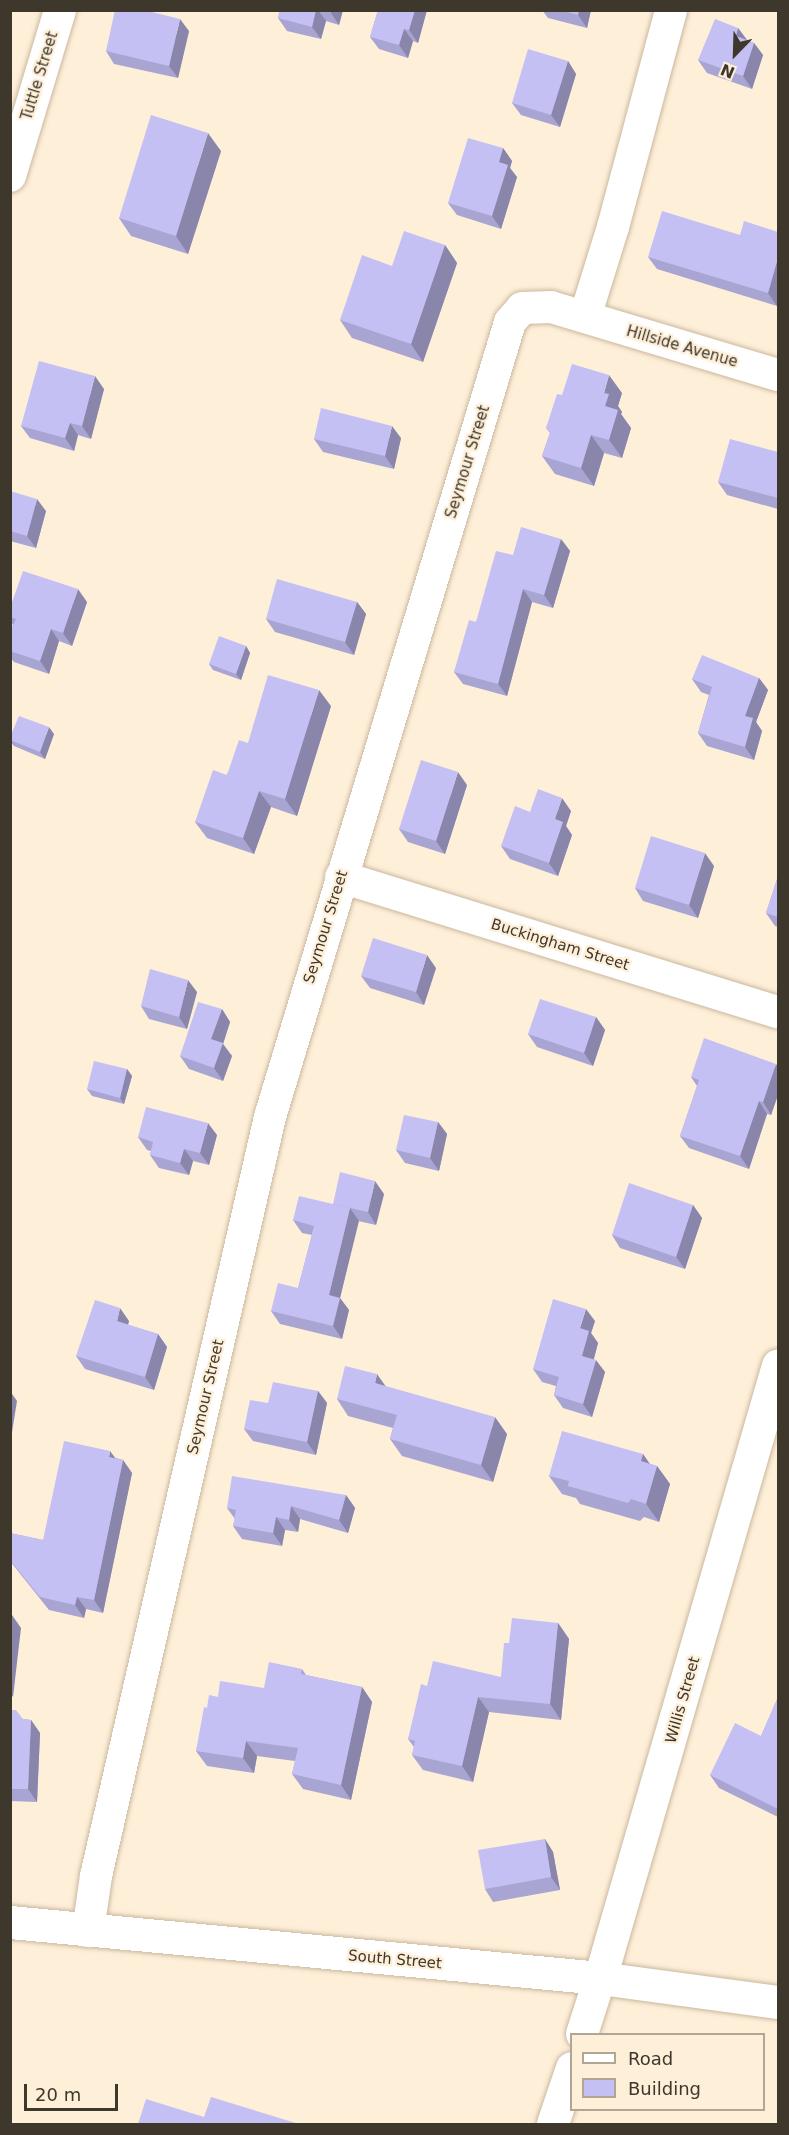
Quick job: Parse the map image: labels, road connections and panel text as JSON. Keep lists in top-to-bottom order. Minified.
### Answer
{"streets":{"main road":["Willis Street","South Street"],"street":["Tuttle Street","Hillside Avenue","Seymour Street","Buckingham Street"]},"crossings":[["Hillside Avenue","Seymour Street"],["Seymour Street","Buckingham Street"],["Seymour Street","South Street"],["Willis Street","South Street"]],"legend":["Road","Building"],"scale_bar":"20 m","north":"bottom left"}
